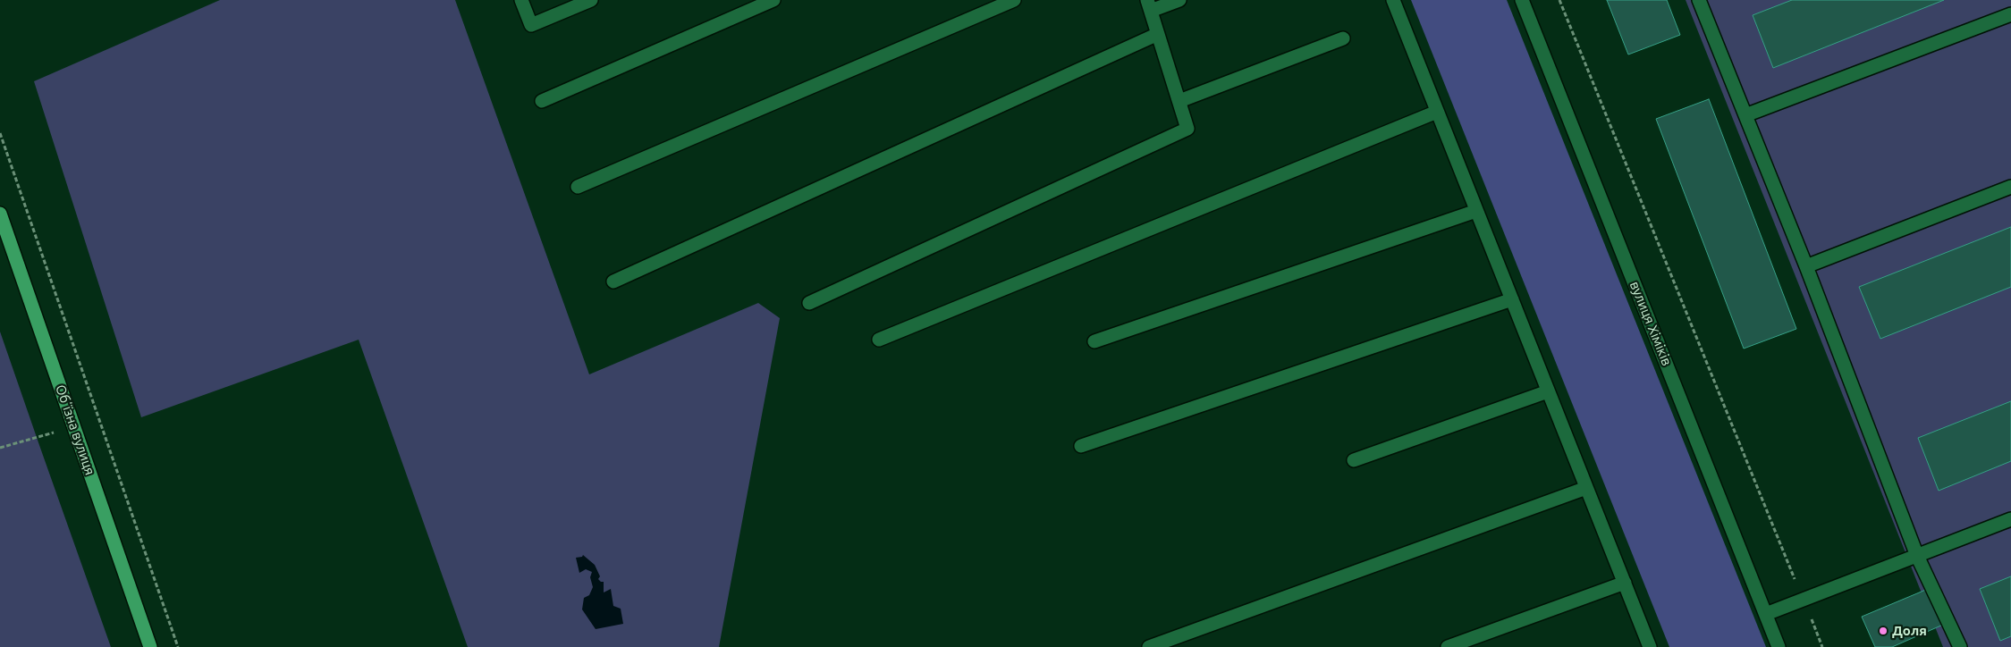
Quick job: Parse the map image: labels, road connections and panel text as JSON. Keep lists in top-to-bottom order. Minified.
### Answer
{"streets":{"main road":["Обʼїзна вулиця"],"street":["вулиця Хіміків"]},"places":["Доля"]}
